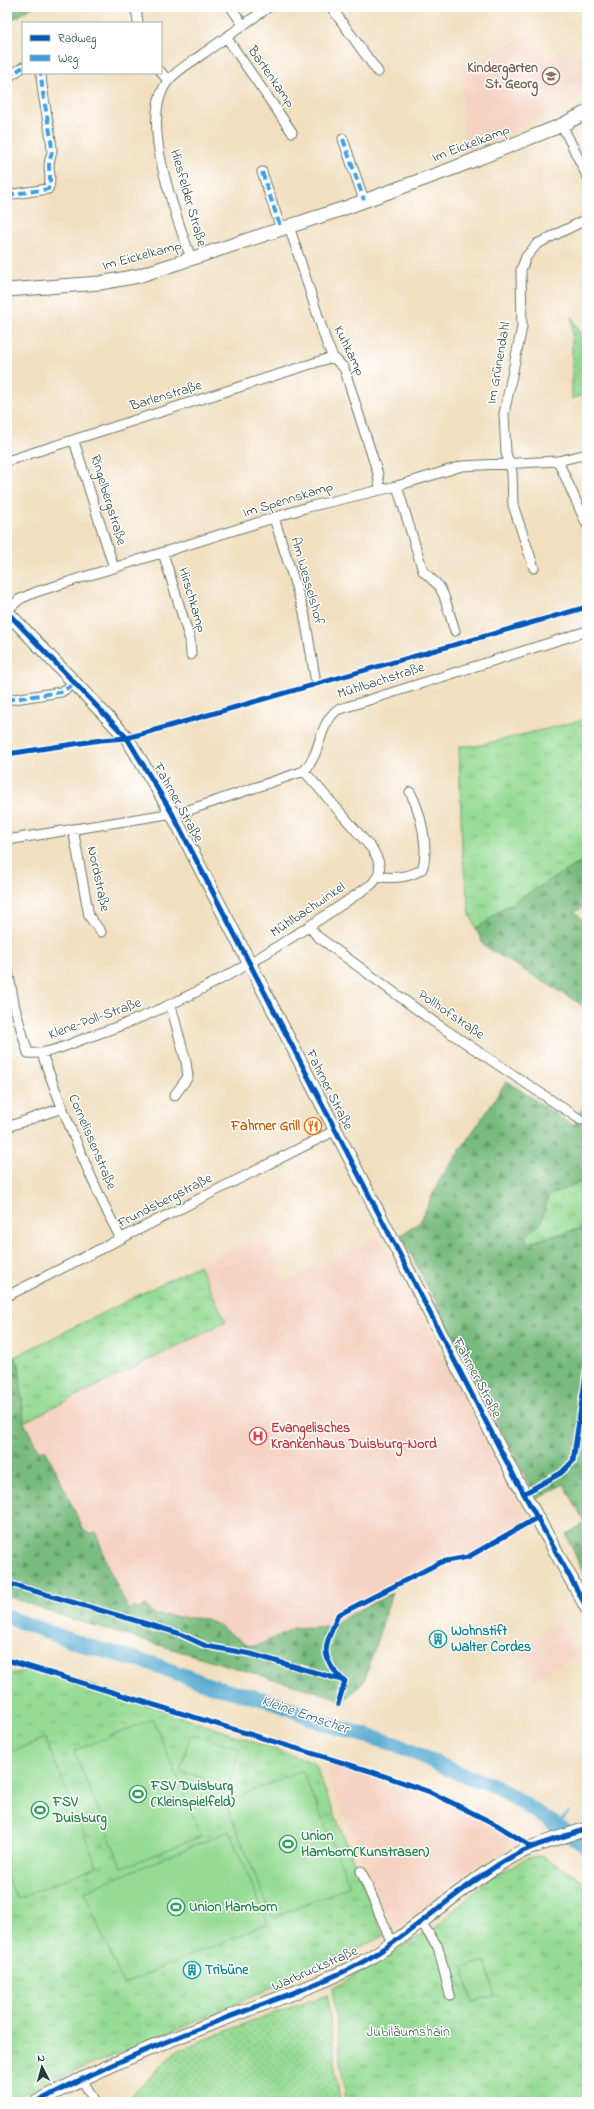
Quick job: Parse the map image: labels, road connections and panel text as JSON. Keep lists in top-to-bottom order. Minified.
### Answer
{"streets":{"street":["Bartenkamp","Im Eickelkamp","Hiesfelder Straße","Kuhkamp","Im Grünendahl","Barlenstraße","Ringelbergstraße","Im Spennskamp","Am Wesselshof","Hirschkamp","Mühlbachstraße","Fahrner Straße","Nordstraße","Mühlbachwinkel","Pollhofstraße","Klene-Poll-Straße","Cornelissenstraße","Frundsbergstraße","Warbruckstraße"]},"crossings":[["Bartenkamp","Hiesfelder Straße"],["Im Eickelkamp","Hiesfelder Straße"],["Im Eickelkamp","Kuhkamp"],["Kuhkamp","Barlenstraße"],["Kuhkamp","Im Spennskamp"],["Im Grünendahl","Im Spennskamp"],["Barlenstraße","Ringelbergstraße"],["Ringelbergstraße","Im Spennskamp"],["Im Spennskamp","Am Wesselshof"],["Im Spennskamp","Hirschkamp"],["Im Spennskamp","Fahrner Straße"],["Fahrner Straße","Nordstraße"],["Fahrner Straße","Mühlbachwinkel"],["Fahrner Straße","Klene-Poll-Straße"],["Fahrner Straße","Frundsbergstraße"],["Mühlbachwinkel","Pollhofstraße"],["Mühlbachwinkel","Klene-Poll-Straße"],["Klene-Poll-Straße","Cornelissenstraße"],["Cornelissenstraße","Frundsbergstraße"]],"water":["Kleine Emscher"],"parks":["Jubiläumshain"],"places":{"school or university":["Kindergarten St. Georg"],"restaurant":["Fahrner Grill"],"hospital":["Evangelisches Krankenhaus Duisburg-Nord"],"building":["Wohnstift Walter Cordes","Tribüne"],"sports":["FSV Duisburg (Kleinspielfeld)","FSV Duisburg","Union Hamborn(Kunstrasen)","Union Hamborn"]},"legend":["Radweg","Weg"],"north":"top"}
